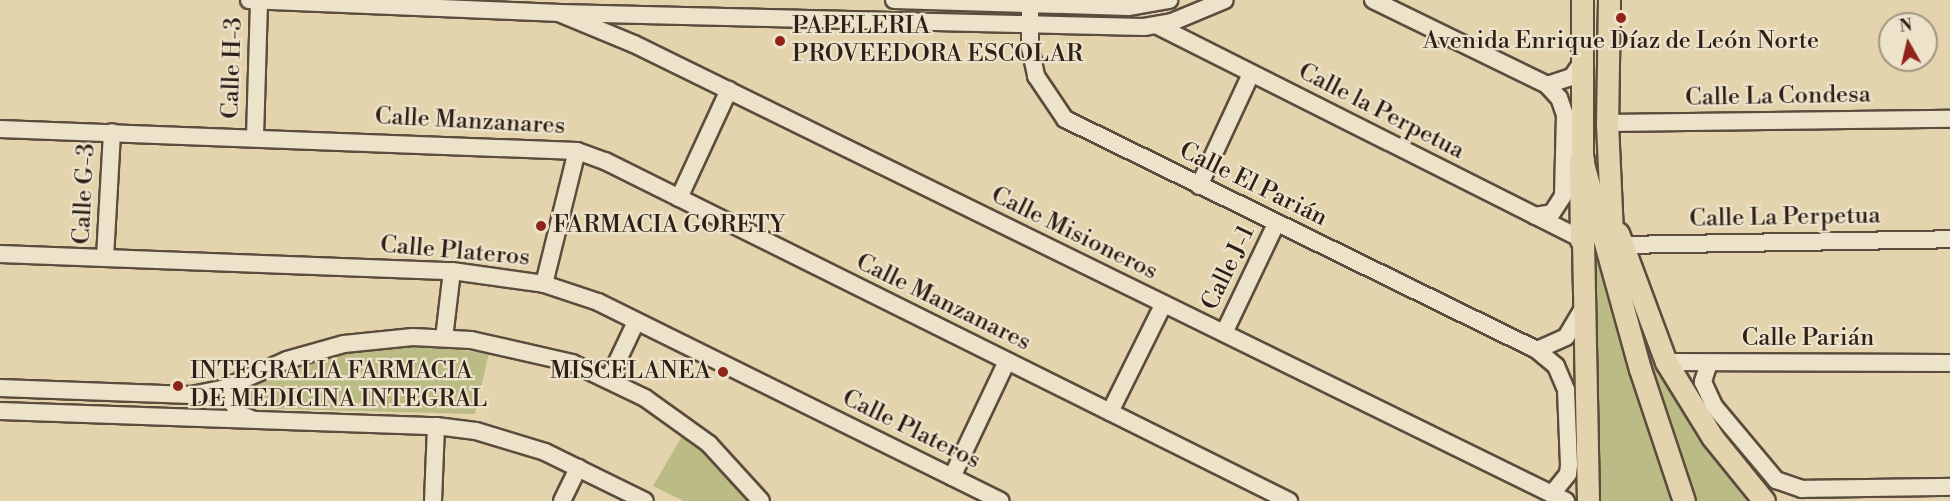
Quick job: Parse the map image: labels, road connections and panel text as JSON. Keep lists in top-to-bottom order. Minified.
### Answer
{"streets":{"street":["Calle H-3","Calle La Condesa","Calle la Perpetua","Calle Manzanares","Calle El Parián","Calle G-3","Calle La Perpetua","Calle Misioneros","Calle Plateros","Calle J-1","Calle Parián"]},"crossings":[["Calle H-3","Calle Manzanares"],["Calle Manzanares","Calle G-3"],["Calle El Parián","Calle Misioneros"],["Calle El Parián","Calle J-1"],["Calle G-3","Calle Plateros"],["Calle Misioneros","Calle J-1"]],"places":["Avenida Enrique Díaz de León Norte","PAPELERIA PROVEEDORA ESCOLAR","FARMACIA GORETY","MISCELANEA","INTEGRALIA FARMACIA DE MEDICINA INTEGRAL"],"north":"top"}
